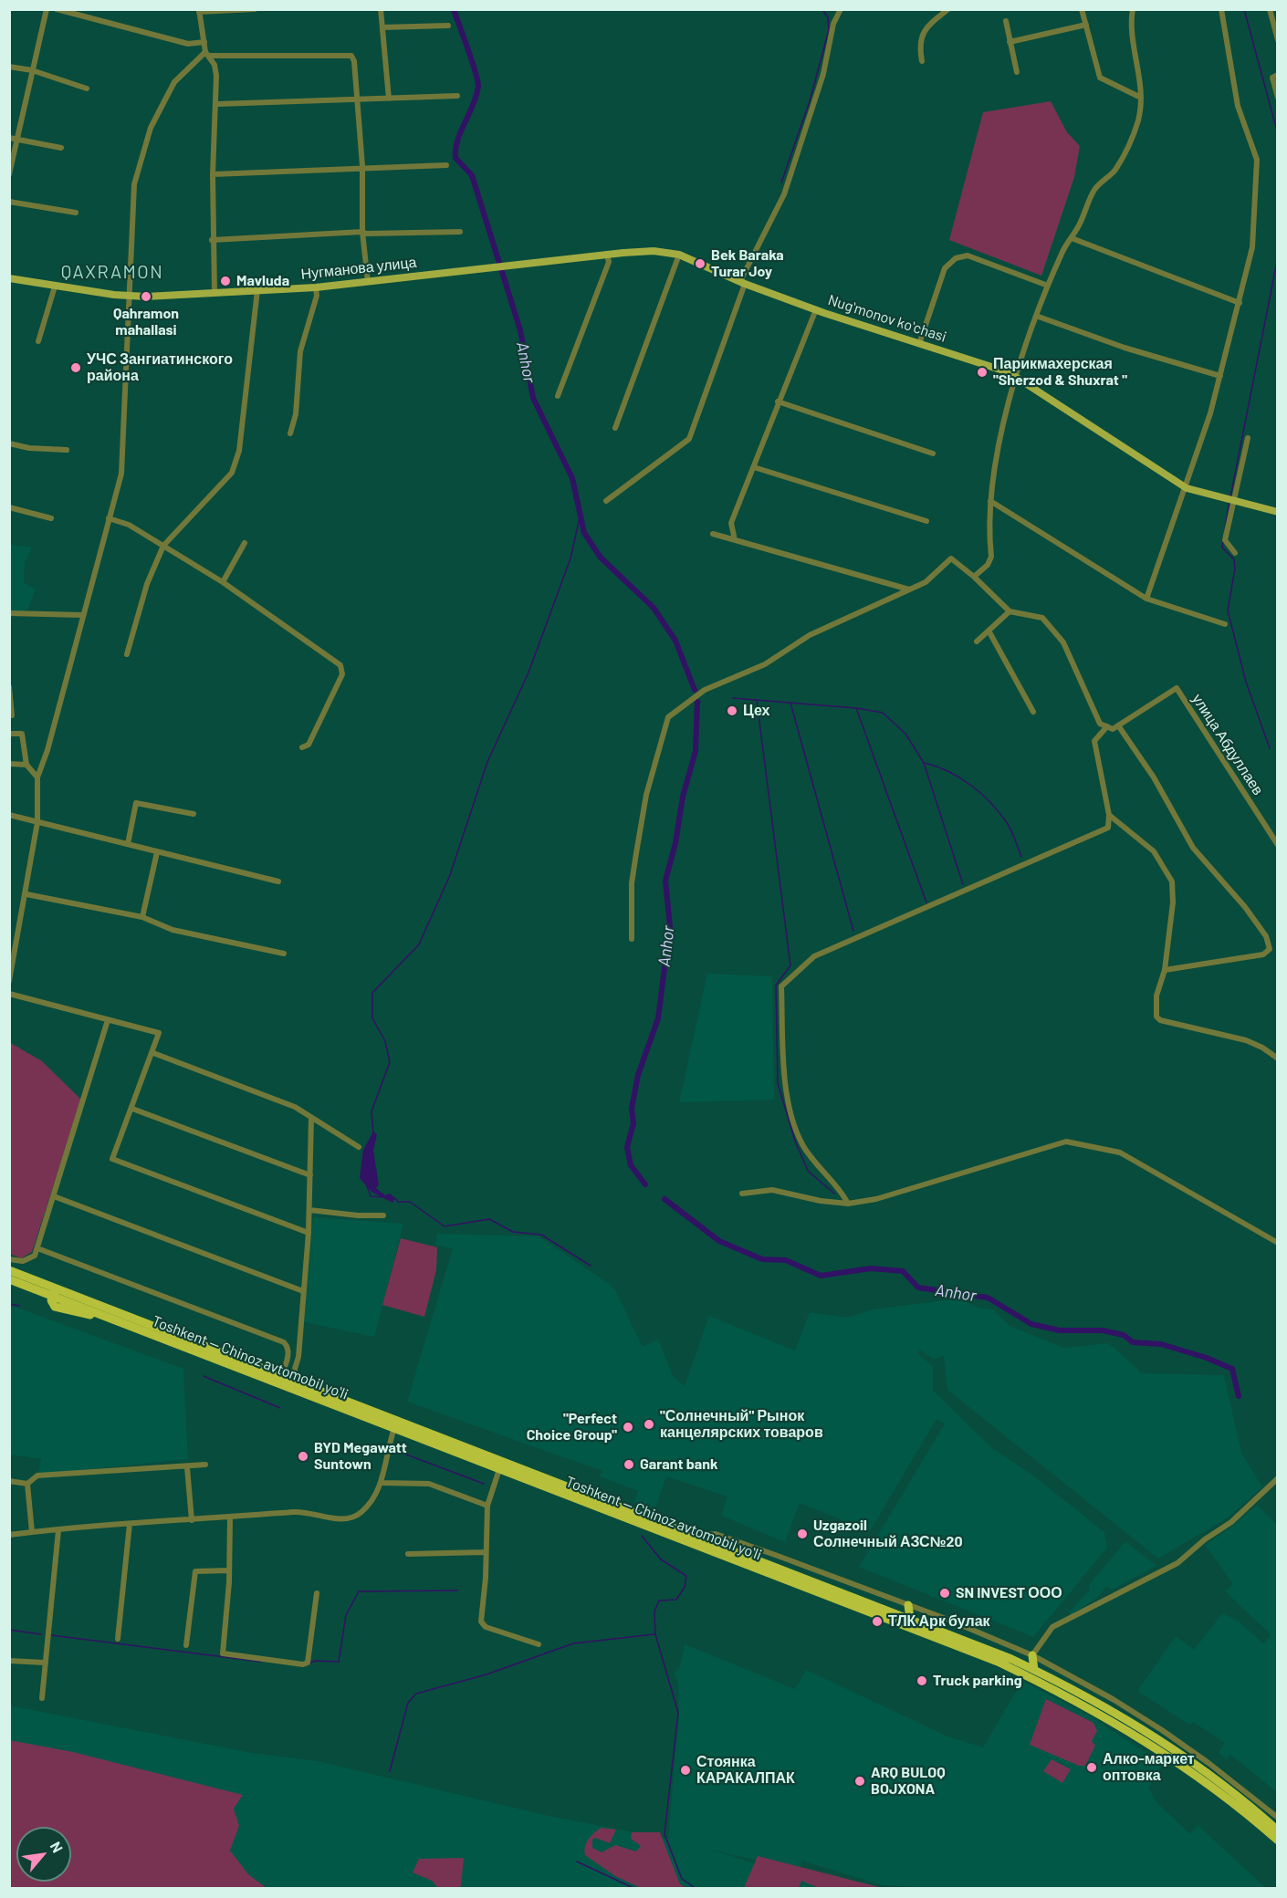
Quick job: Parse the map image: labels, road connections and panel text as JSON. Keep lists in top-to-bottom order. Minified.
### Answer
{"streets":{"highway":["Toshkent — Chinoz avtomobil yoʻli"],"main road":["Нугманова улица","Nugʻmonov koʻchasi"],"street":["улица Абдуллаев"]},"crossings":[["Нугманова улица","Nugʻmonov koʻchasi"]],"districts":["QAXRAMON"],"water":["Anhor"],"places":["Bek Baraka Turar Joy","Mavluda","Qahramon mahallasi","УЧС Зангиатинского района","Парикмахерская \"Sherzod & Shuxrat \"","Цех","\"Солнечный\" Рынок канцелярских товаров","\"Perfect Choice Group\"","BYD Megawatt Suntown","Garant bank","Uzgazoil Солнечный АЗС№20","SN INVEST ООО","ТЛК Арк булак","Truck parking","Алко-маркет оптовка","Стоянка КАРАКАЛПАК","ARQ BULOQ BOJXONA"],"north":"top right"}
